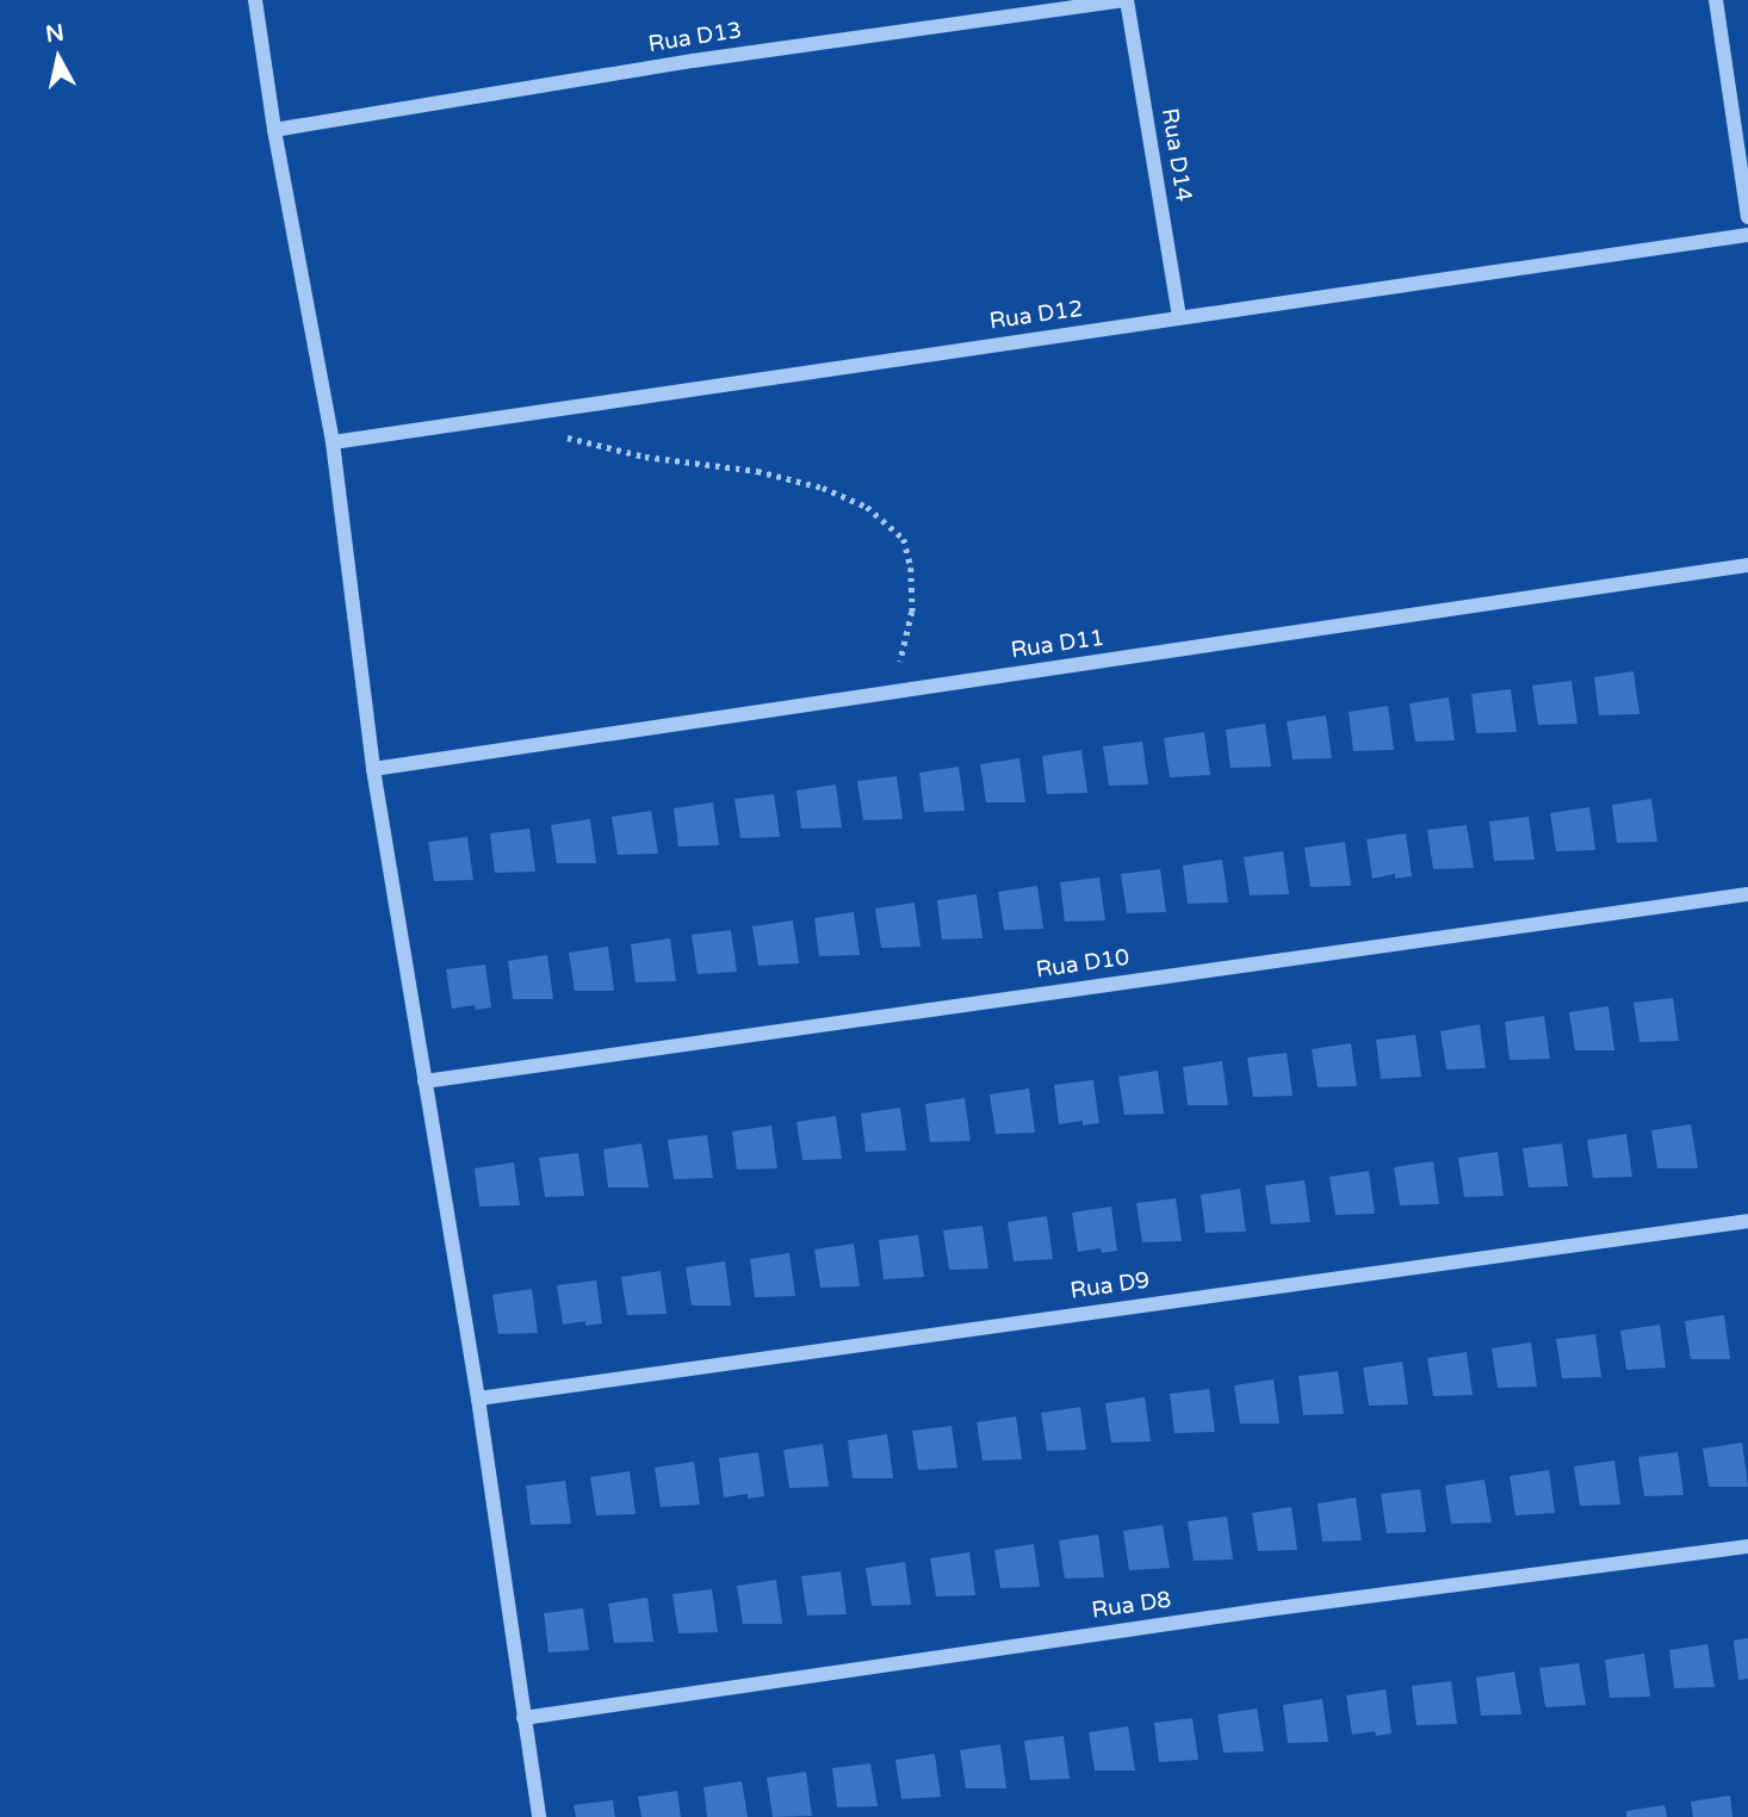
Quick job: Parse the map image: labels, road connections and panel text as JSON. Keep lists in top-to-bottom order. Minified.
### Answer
{"streets":{"street":["Rua D13","Rua D14","Rua D12","Rua D11","Rua D10","Rua D9","Rua D8"]},"crossings":[["Rua D13","Rua D14"],["Rua D14","Rua D12"]],"north":"top"}
